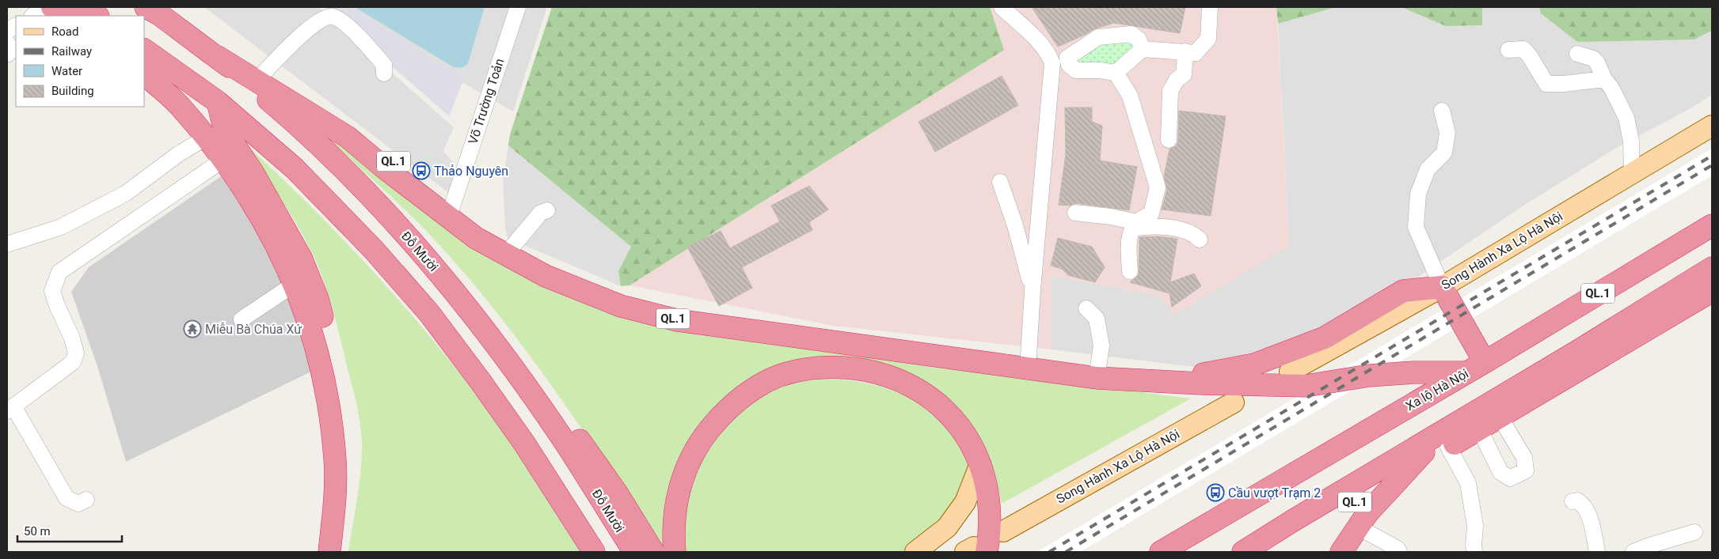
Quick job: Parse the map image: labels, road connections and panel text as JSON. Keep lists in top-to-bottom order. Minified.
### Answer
{"streets":{"highway":["QL.1","Đỗ Mười","Xa lộ Hà Nội"],"main road":["Song Hành Xa Lộ Hà Nội"],"street":["Võ Trường Toản"]},"crossings":[["Võ Trường Toản","QL.1"],["QL.1","Đỗ Mười"],["QL.1","Xa lộ Hà Nội"]],"places":{"bus stop":["Thảo Nguyên","Cầu vượt Trạm 2"],"temple":["Miễu Bà Chúa Xứ"]},"legend":["Road","Railway","Water","Building"],"scale_bar":"50 m"}
